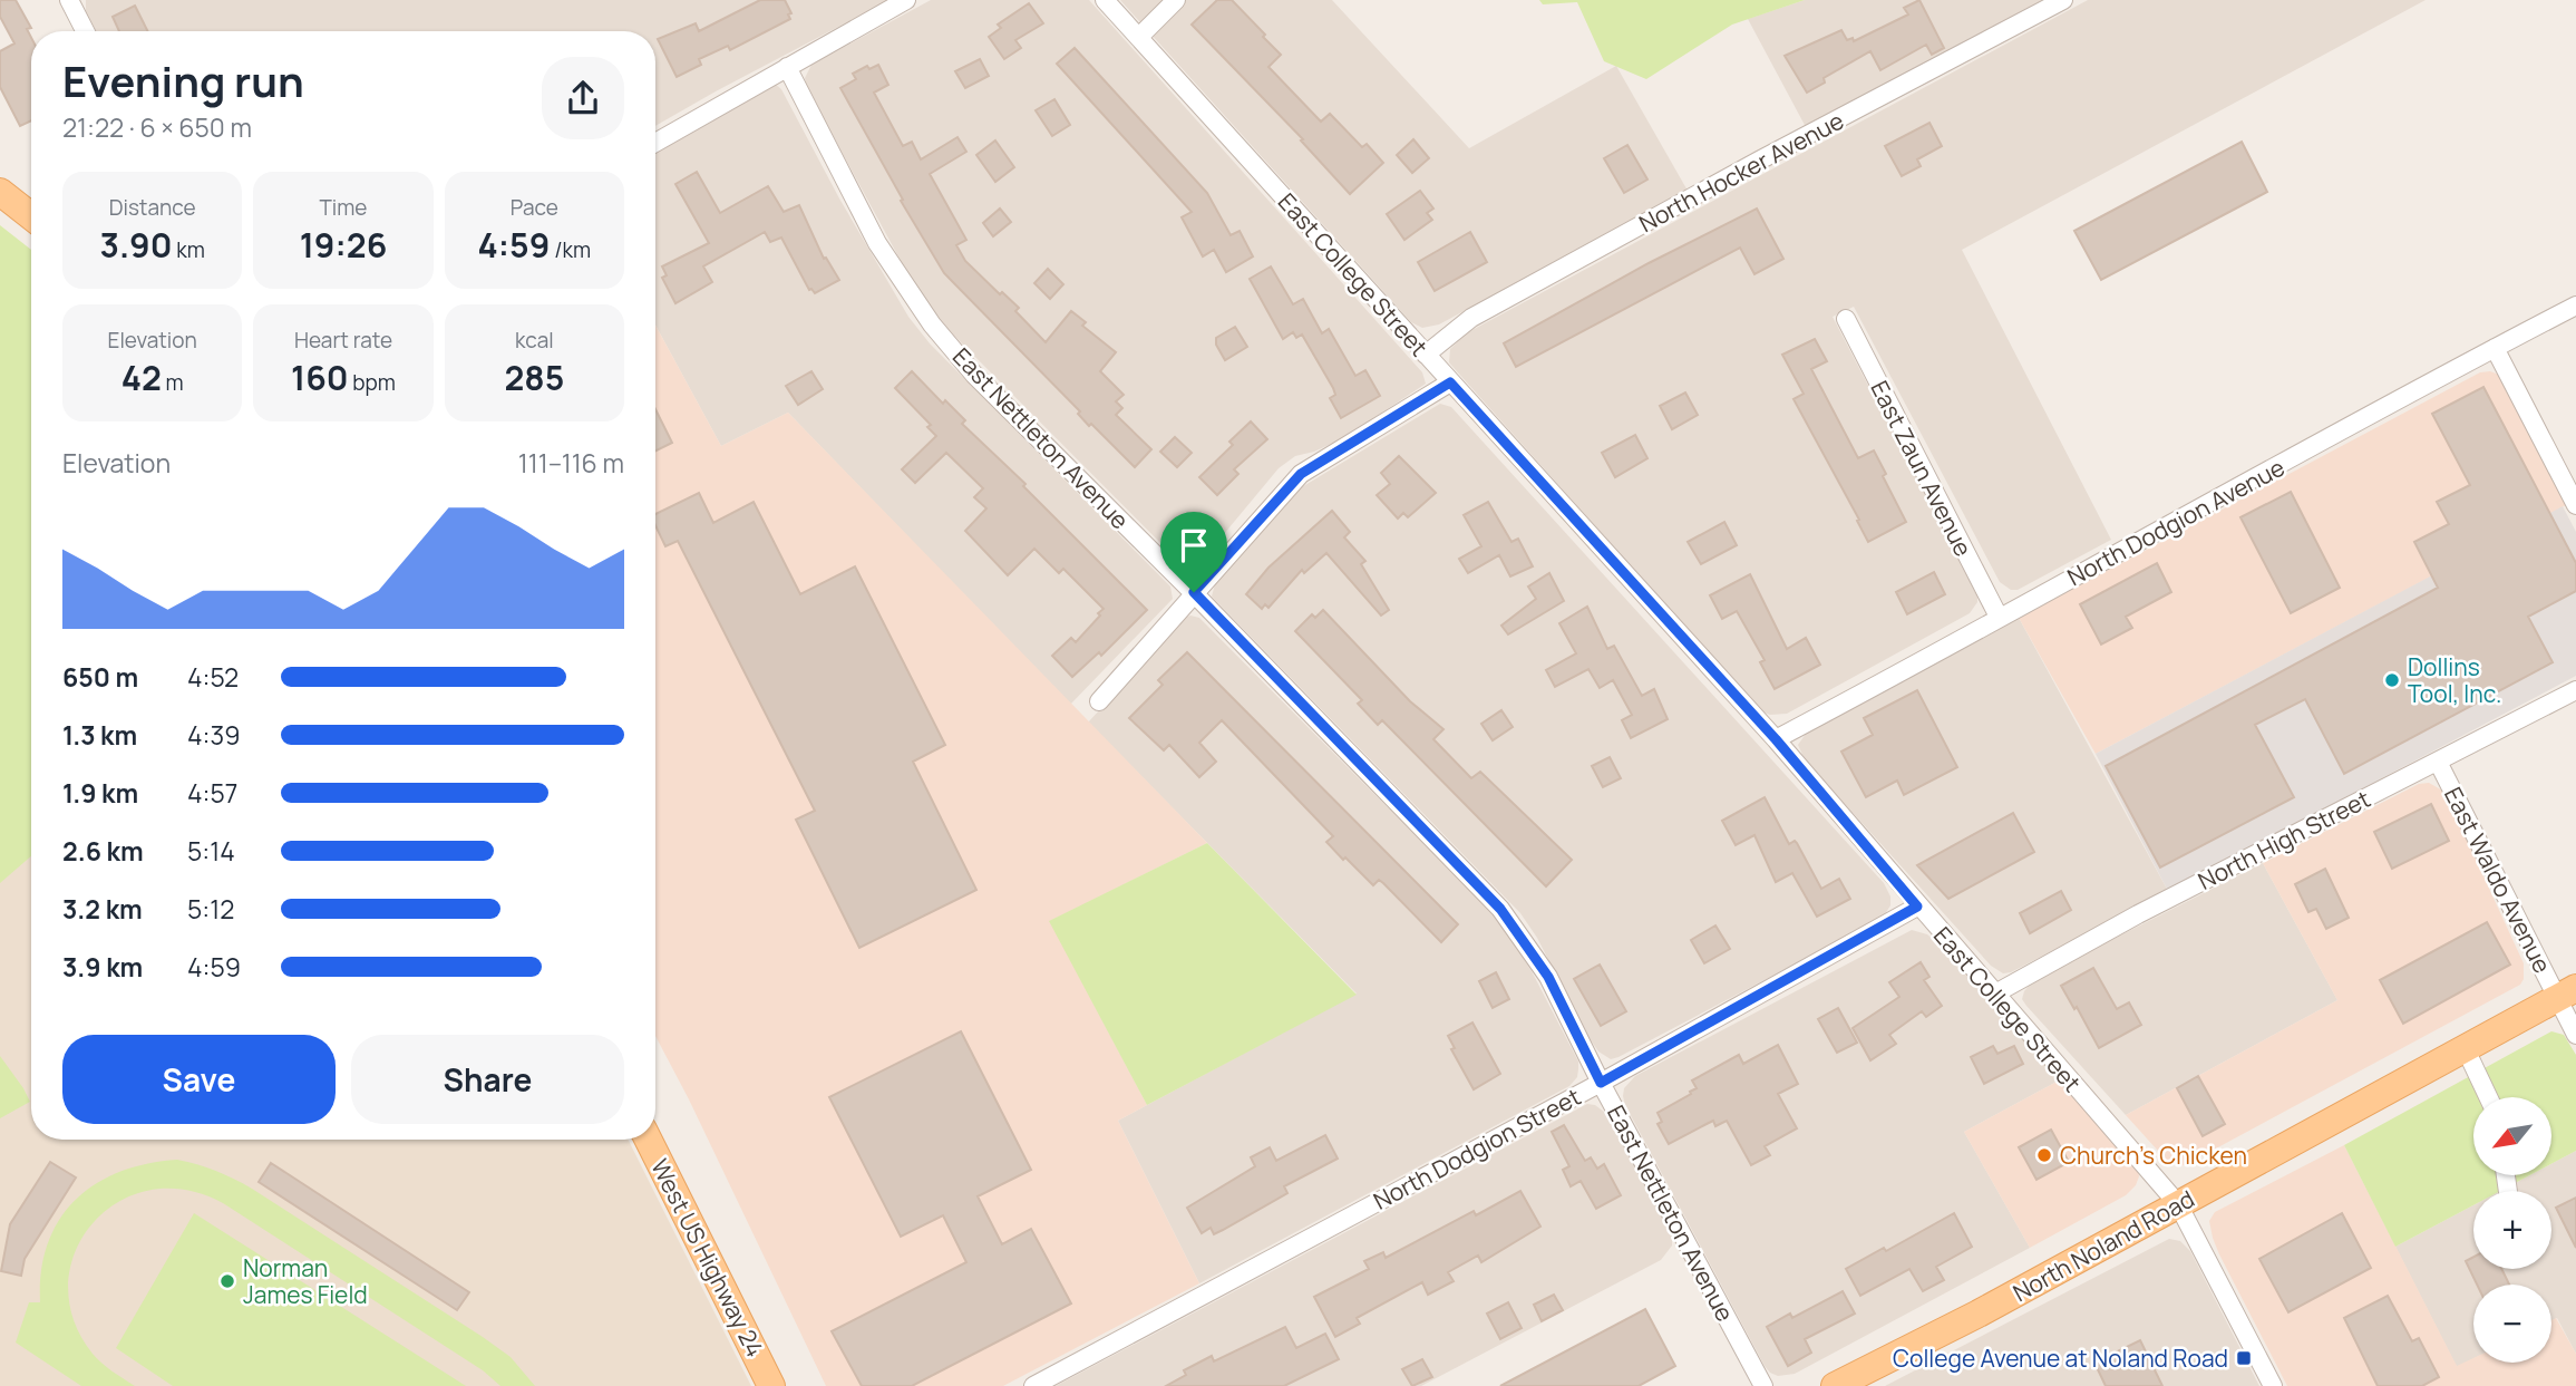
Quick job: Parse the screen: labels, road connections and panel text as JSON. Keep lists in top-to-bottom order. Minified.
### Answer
{"streets":{"main road":["North Noland Road","West US Highway 24"],"street":["North Hocker Avenue","East College Street","East Nettleton Avenue","East Zaun Avenue","North Dodgion Avenue","North High Street","East Waldo Avenue","North Dodgion Street"]},"crossings":[["North Hocker Avenue","East College Street"],["East College Street","North Dodgion Avenue"],["East College Street","North High Street"],["East College Street","North Dodgion Street"],["East College Street","North Noland Road"],["East Nettleton Avenue","North Dodgion Street"],["East Zaun Avenue","North Dodgion Avenue"],["North High Street","East Waldo Avenue"],["East Waldo Avenue","North Noland Road"]],"places":{"other":["Dollins Tool, Inc.","Church's Chicken","Norman James Field"],"transit":["College Avenue at Noland Road"]},"north":"bottom left","page":{"heading":["Evening run","21:22 · 6 × 650 m"],"stats":[["Distance","3.90 km"],["Time","19:26"],["Pace","4:59 /km"],["Elevation","42 m"],["Heart rate","160 bpm"],["kcal","285"]],"chart":["Elevation","111–116 m"],"list":[{"name":"650 m","note":"4:52"},{"name":"1.3 km","note":"4:39"},{"name":"1.9 km","note":"4:57"},{"name":"2.6 km","note":"5:14"},{"name":"3.2 km","note":"5:12"},{"name":"3.9 km","note":"4:59"}],"buttons":["Save","Share"],"map_buttons":["+","−"]}}
